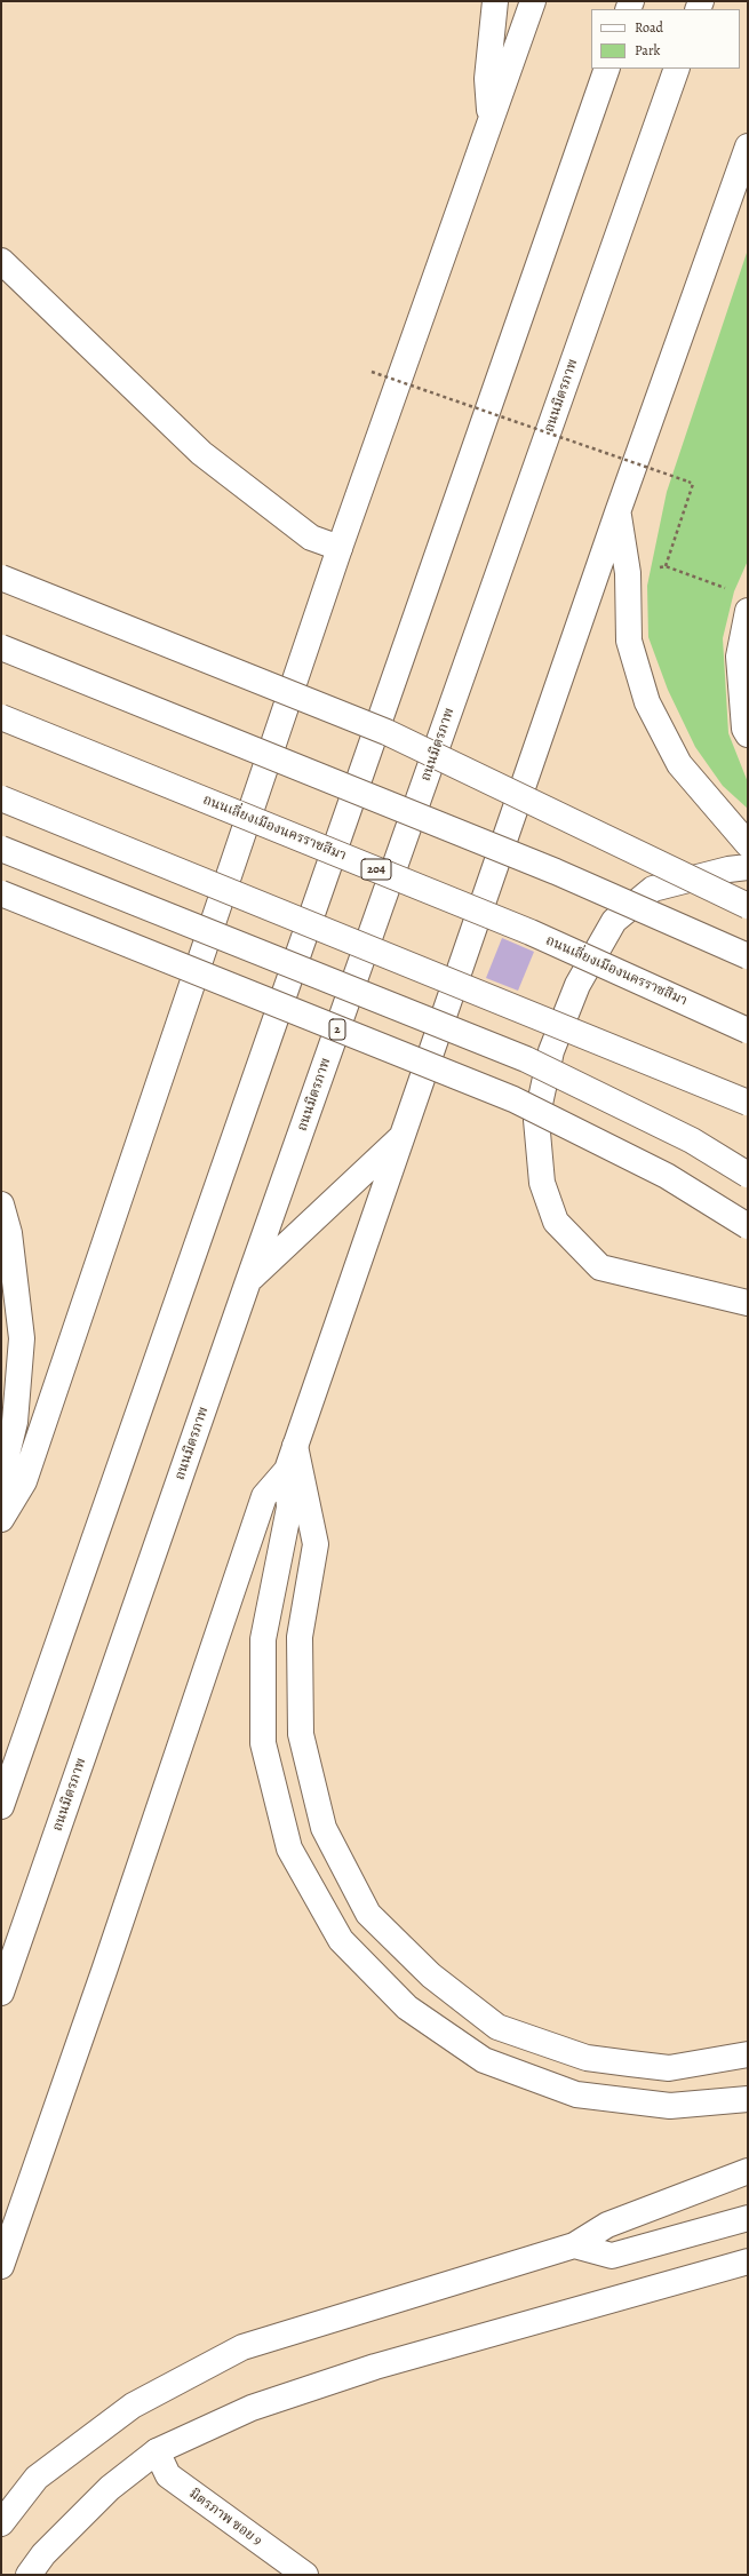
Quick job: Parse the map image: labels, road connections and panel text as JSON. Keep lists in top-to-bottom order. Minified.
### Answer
{"streets":{"main road":["ถนนมิตรภาพ","ถนนเลี่ยงเมืองนครราชสีมา","204","2","มิตรภาพ ซอย 9"]},"legend":["Road","Park"]}
